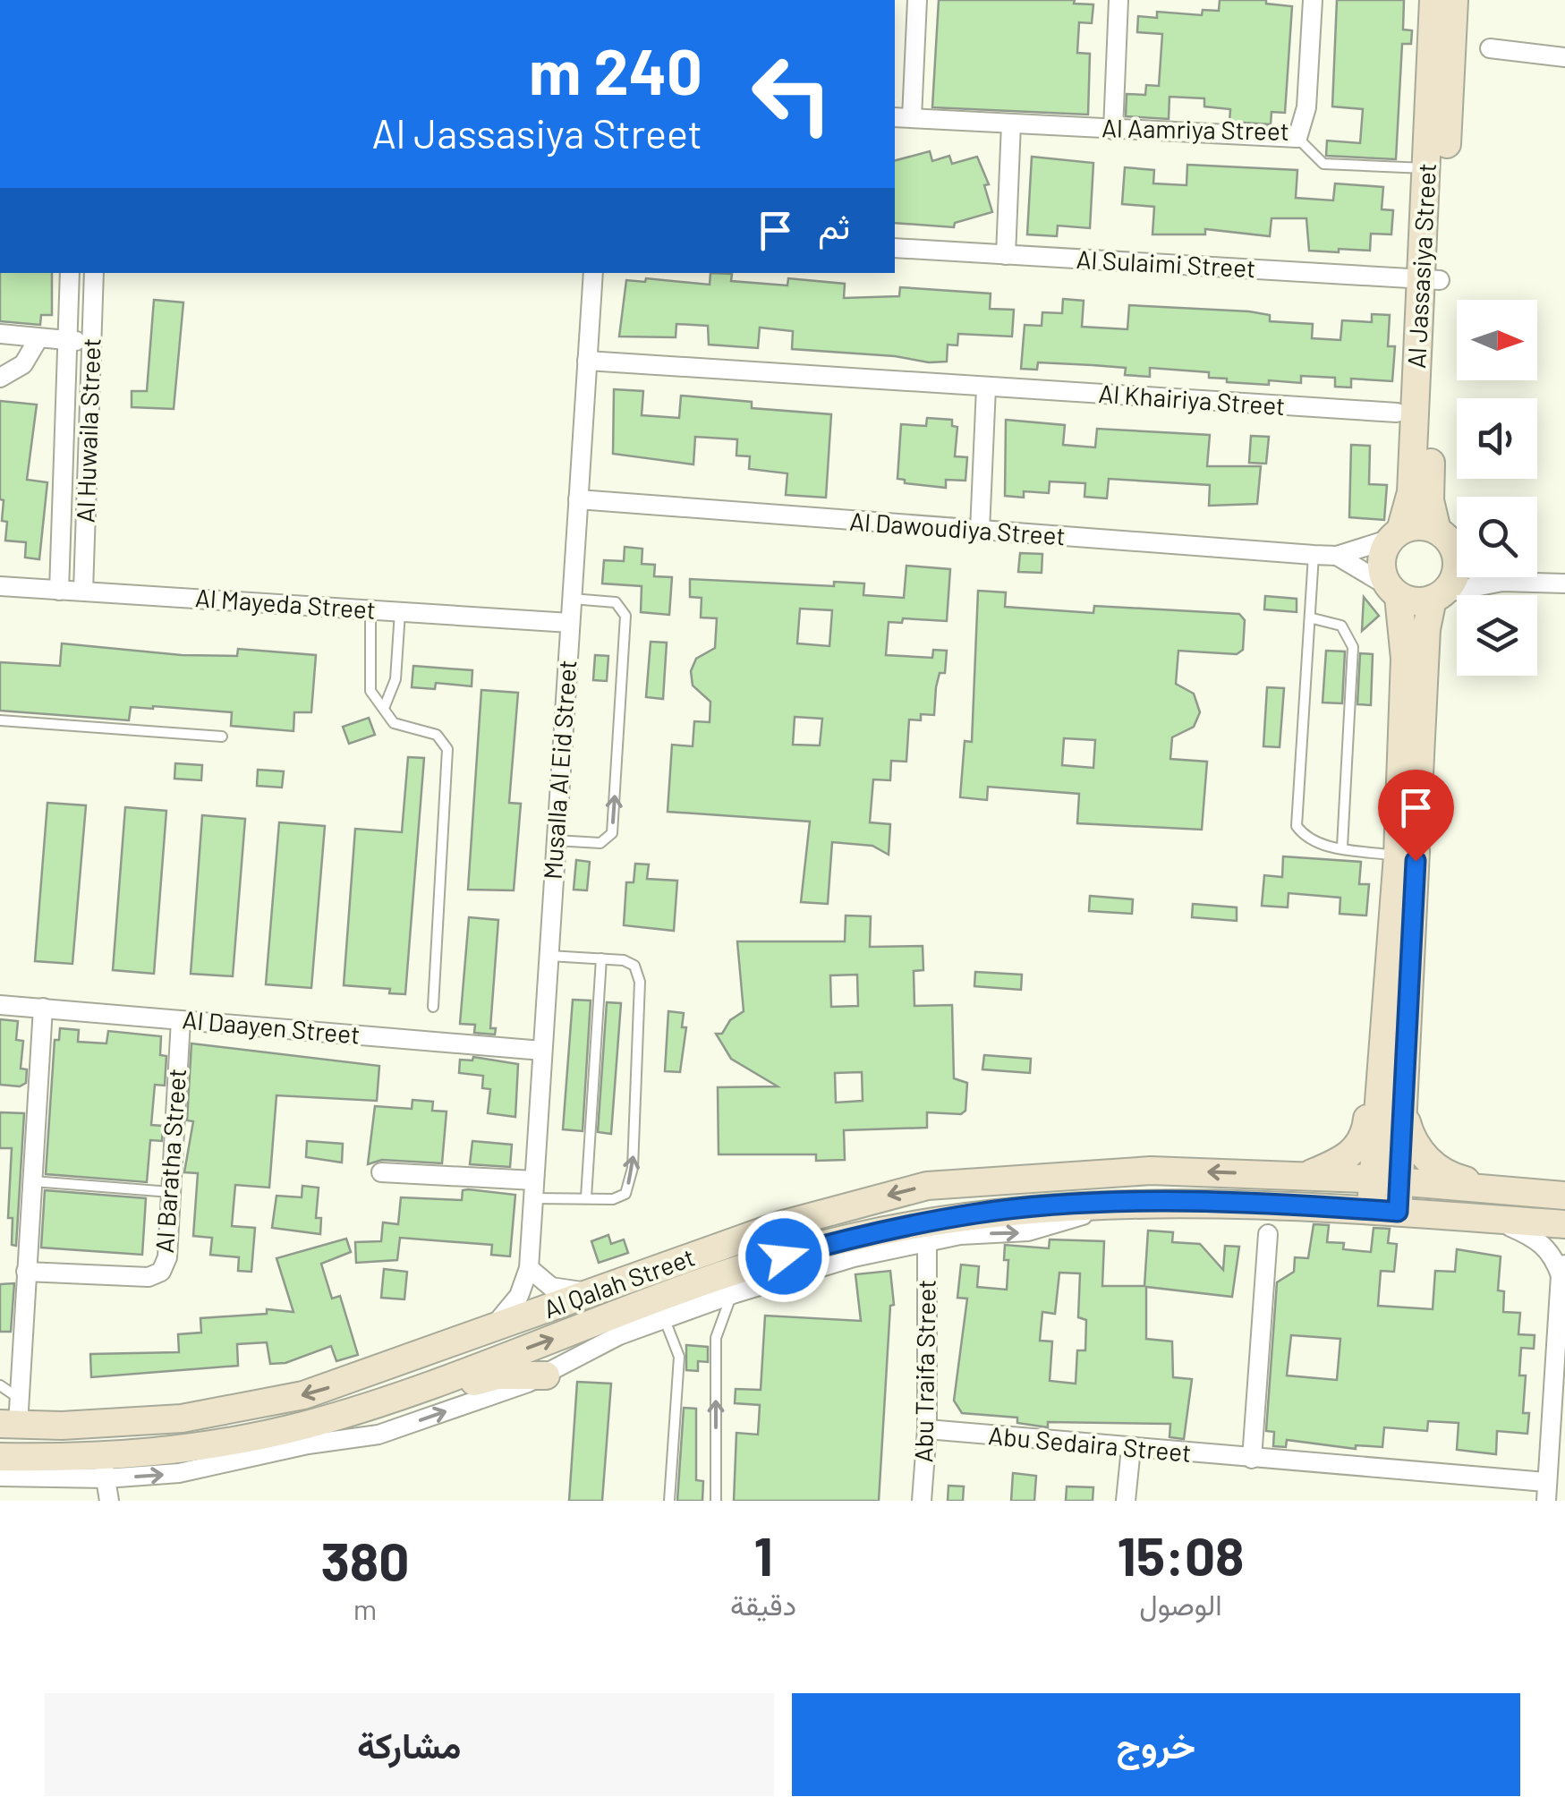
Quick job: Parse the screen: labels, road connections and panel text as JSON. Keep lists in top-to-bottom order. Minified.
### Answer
{"streets":{"main road":["Al Jassasiya Street","Al Qalah Street"],"street":["Al Aamriya Street","Al Sulaimi Street","Al Khairiya Street","Al Huwaila Street","Al Dawoudiya Street","Al Mayeda Street","Musalla Al Eid Street","Al Daayen Street","Al Baratha Street","Abu Traifa Street","Abu Sedaira Street"]},"crossings":[["Al Sulaimi Street","Al Jassasiya Street"],["Al Jassasiya Street","Al Dawoudiya Street"],["Al Khairiya Street","Musalla Al Eid Street"],["Al Huwaila Street","Al Mayeda Street"],["Al Dawoudiya Street","Musalla Al Eid Street"],["Al Mayeda Street","Musalla Al Eid Street"],["Musalla Al Eid Street","Al Daayen Street"],["Musalla Al Eid Street","Al Qalah Street"],["Al Daayen Street","Al Baratha Street"],["Al Qalah Street","Abu Traifa Street"],["Abu Traifa Street","Abu Sedaira Street"]],"north":"right","page":{"turn":["240 m","Al Jassasiya Street"],"then":"ثم","eta":["15:08","الوصول","1","دقيقة","380","m"],"buttons":["خروج","مشاركة"]}}
